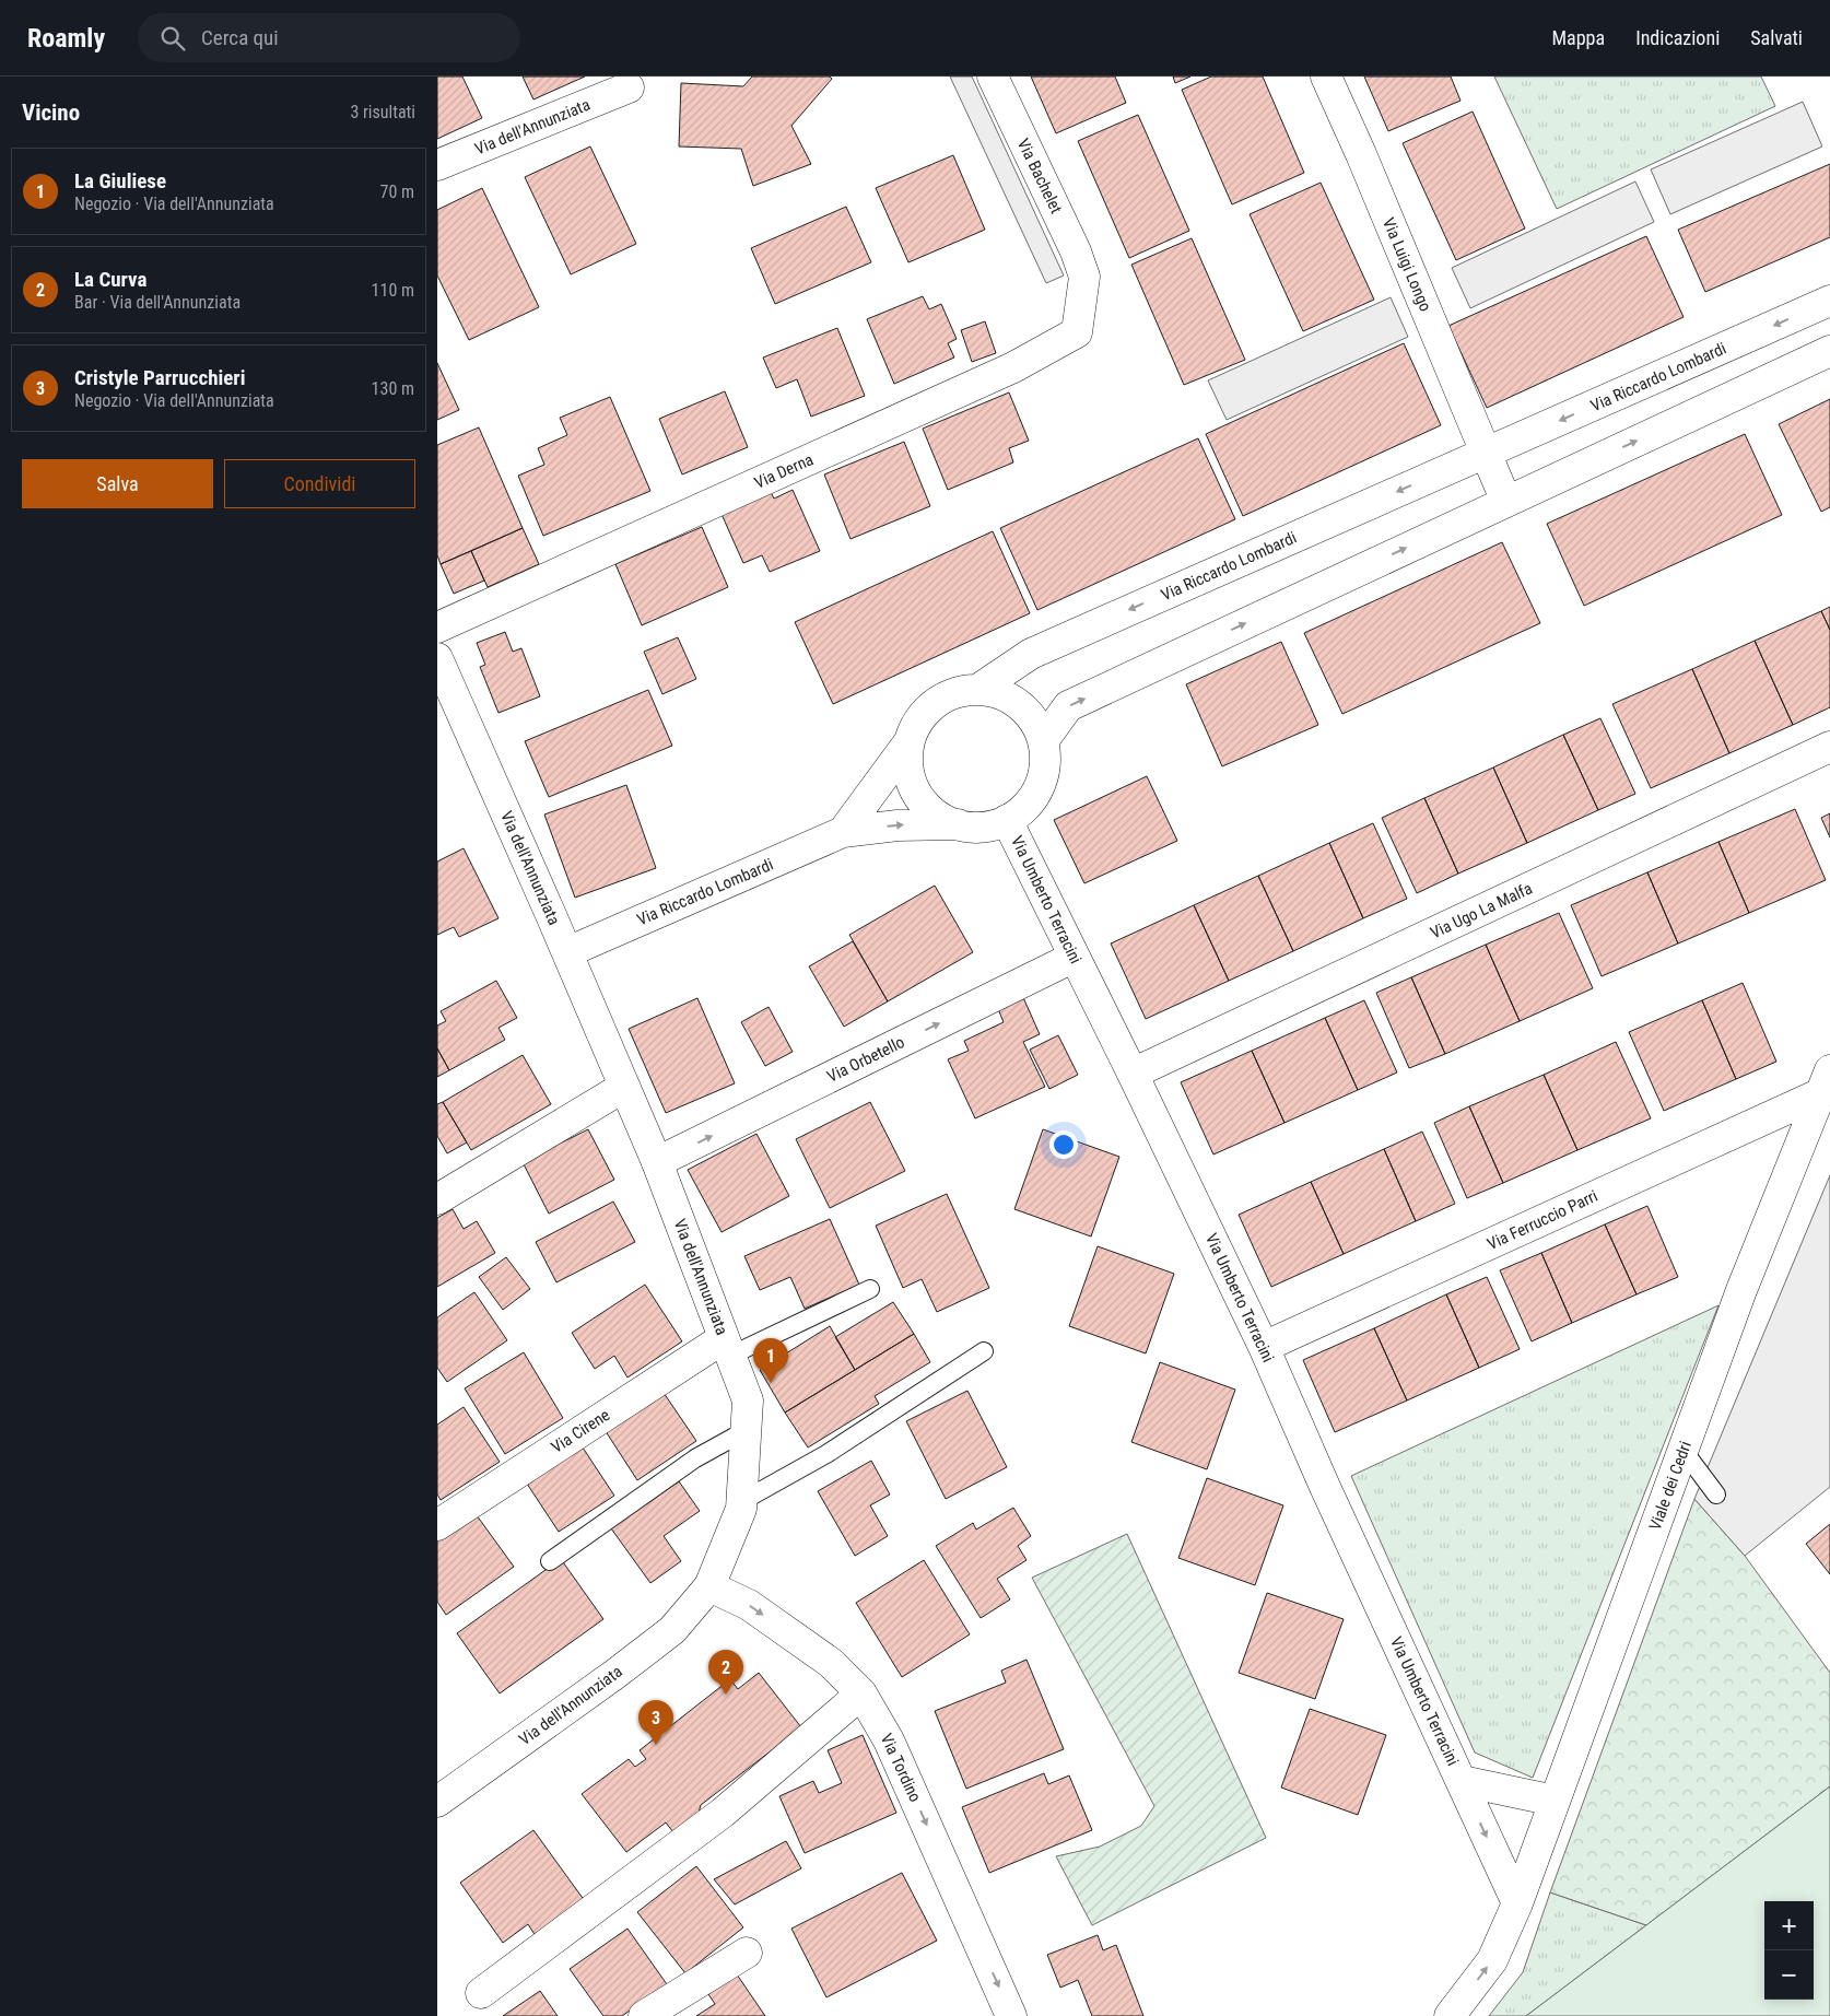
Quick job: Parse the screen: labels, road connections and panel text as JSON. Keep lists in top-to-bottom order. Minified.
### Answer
{"streets":{"street":["Via dell'Annunziata","Via Bachelet","Via Luigi Longo","Via Riccardo Lombardi","Via Derna","Via Umberto Terracini","Via Ugo La Malfa","Via Orbetello","Via Ferruccio Parri","Via Cirene","Viale dei Cedri","Via Tordino"]},"crossings":[["Via dell'Annunziata","Via Riccardo Lombardi"],["Via dell'Annunziata","Via Orbetello"],["Via dell'Annunziata","Via Cirene"],["Via dell'Annunziata","Via Tordino"],["Via Bachelet","Via Derna"],["Via Luigi Longo","Via Riccardo Lombardi"],["Via Riccardo Lombardi","Via Umberto Terracini"],["Via Umberto Terracini","Via Ugo La Malfa"],["Via Umberto Terracini","Via Orbetello"],["Via Umberto Terracini","Via Ferruccio Parri"],["Via Umberto Terracini","Viale dei Cedri"],["Via Ferruccio Parri","Viale dei Cedri"]],"one_way":["Via Orbetello","Via Tordino"],"page":{"header":"Roamly","search":"Cerca qui","nav":["Mappa","Indicazioni","Salvati"],"heading":["Vicino","3 risultati"],"list":[{"mark":"1","name":"La Giuliese","note":"Negozio · Via dell'Annunziata","value":"70 m"},{"mark":"2","name":"La Curva","note":"Bar · Via dell'Annunziata","value":"110 m"},{"mark":"3","name":"Cristyle Parrucchieri","note":"Negozio · Via dell'Annunziata","value":"130 m"}],"buttons":["Salva","Condividi"],"pins":["1","2","3"],"map_buttons":["+","−"]}}
